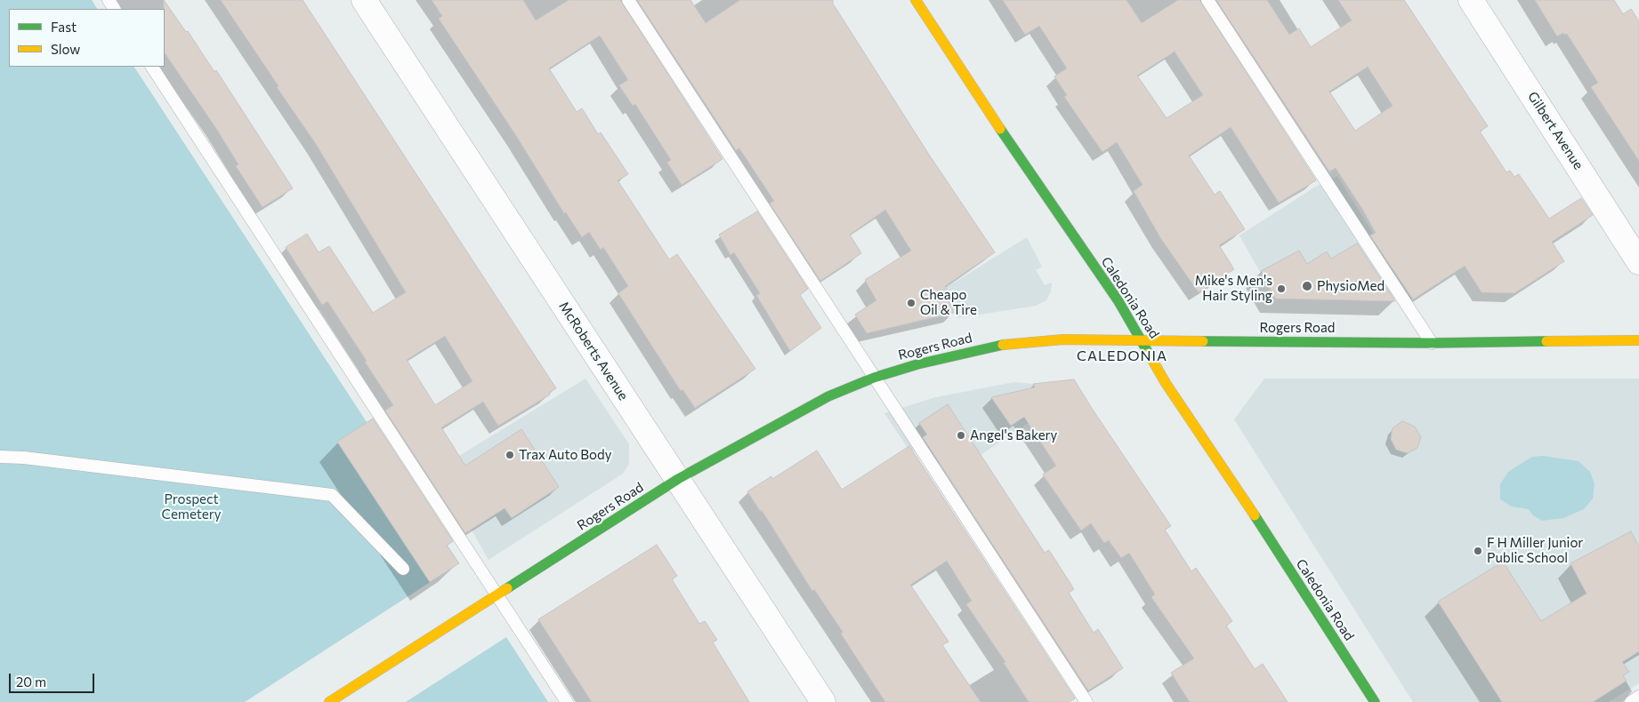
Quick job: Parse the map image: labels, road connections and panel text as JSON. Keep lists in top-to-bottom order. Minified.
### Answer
{"streets":{"street":["Gilbert Avenue","Caledonia Road","Rogers Road","McRoberts Avenue"]},"crossings":[["Caledonia Road","Rogers Road"],["Rogers Road","McRoberts Avenue"]],"districts":["CALEDONIA"],"parks":["Prospect Cemetery"],"places":["PhysioMed","Mike's Men's Hair Styling","Cheapo Oil & Tire","Angel's Bakery","Trax Auto Body","F H Miller Junior Public School"],"legend":["Fast","Slow"],"scale_bar":"20 m"}
